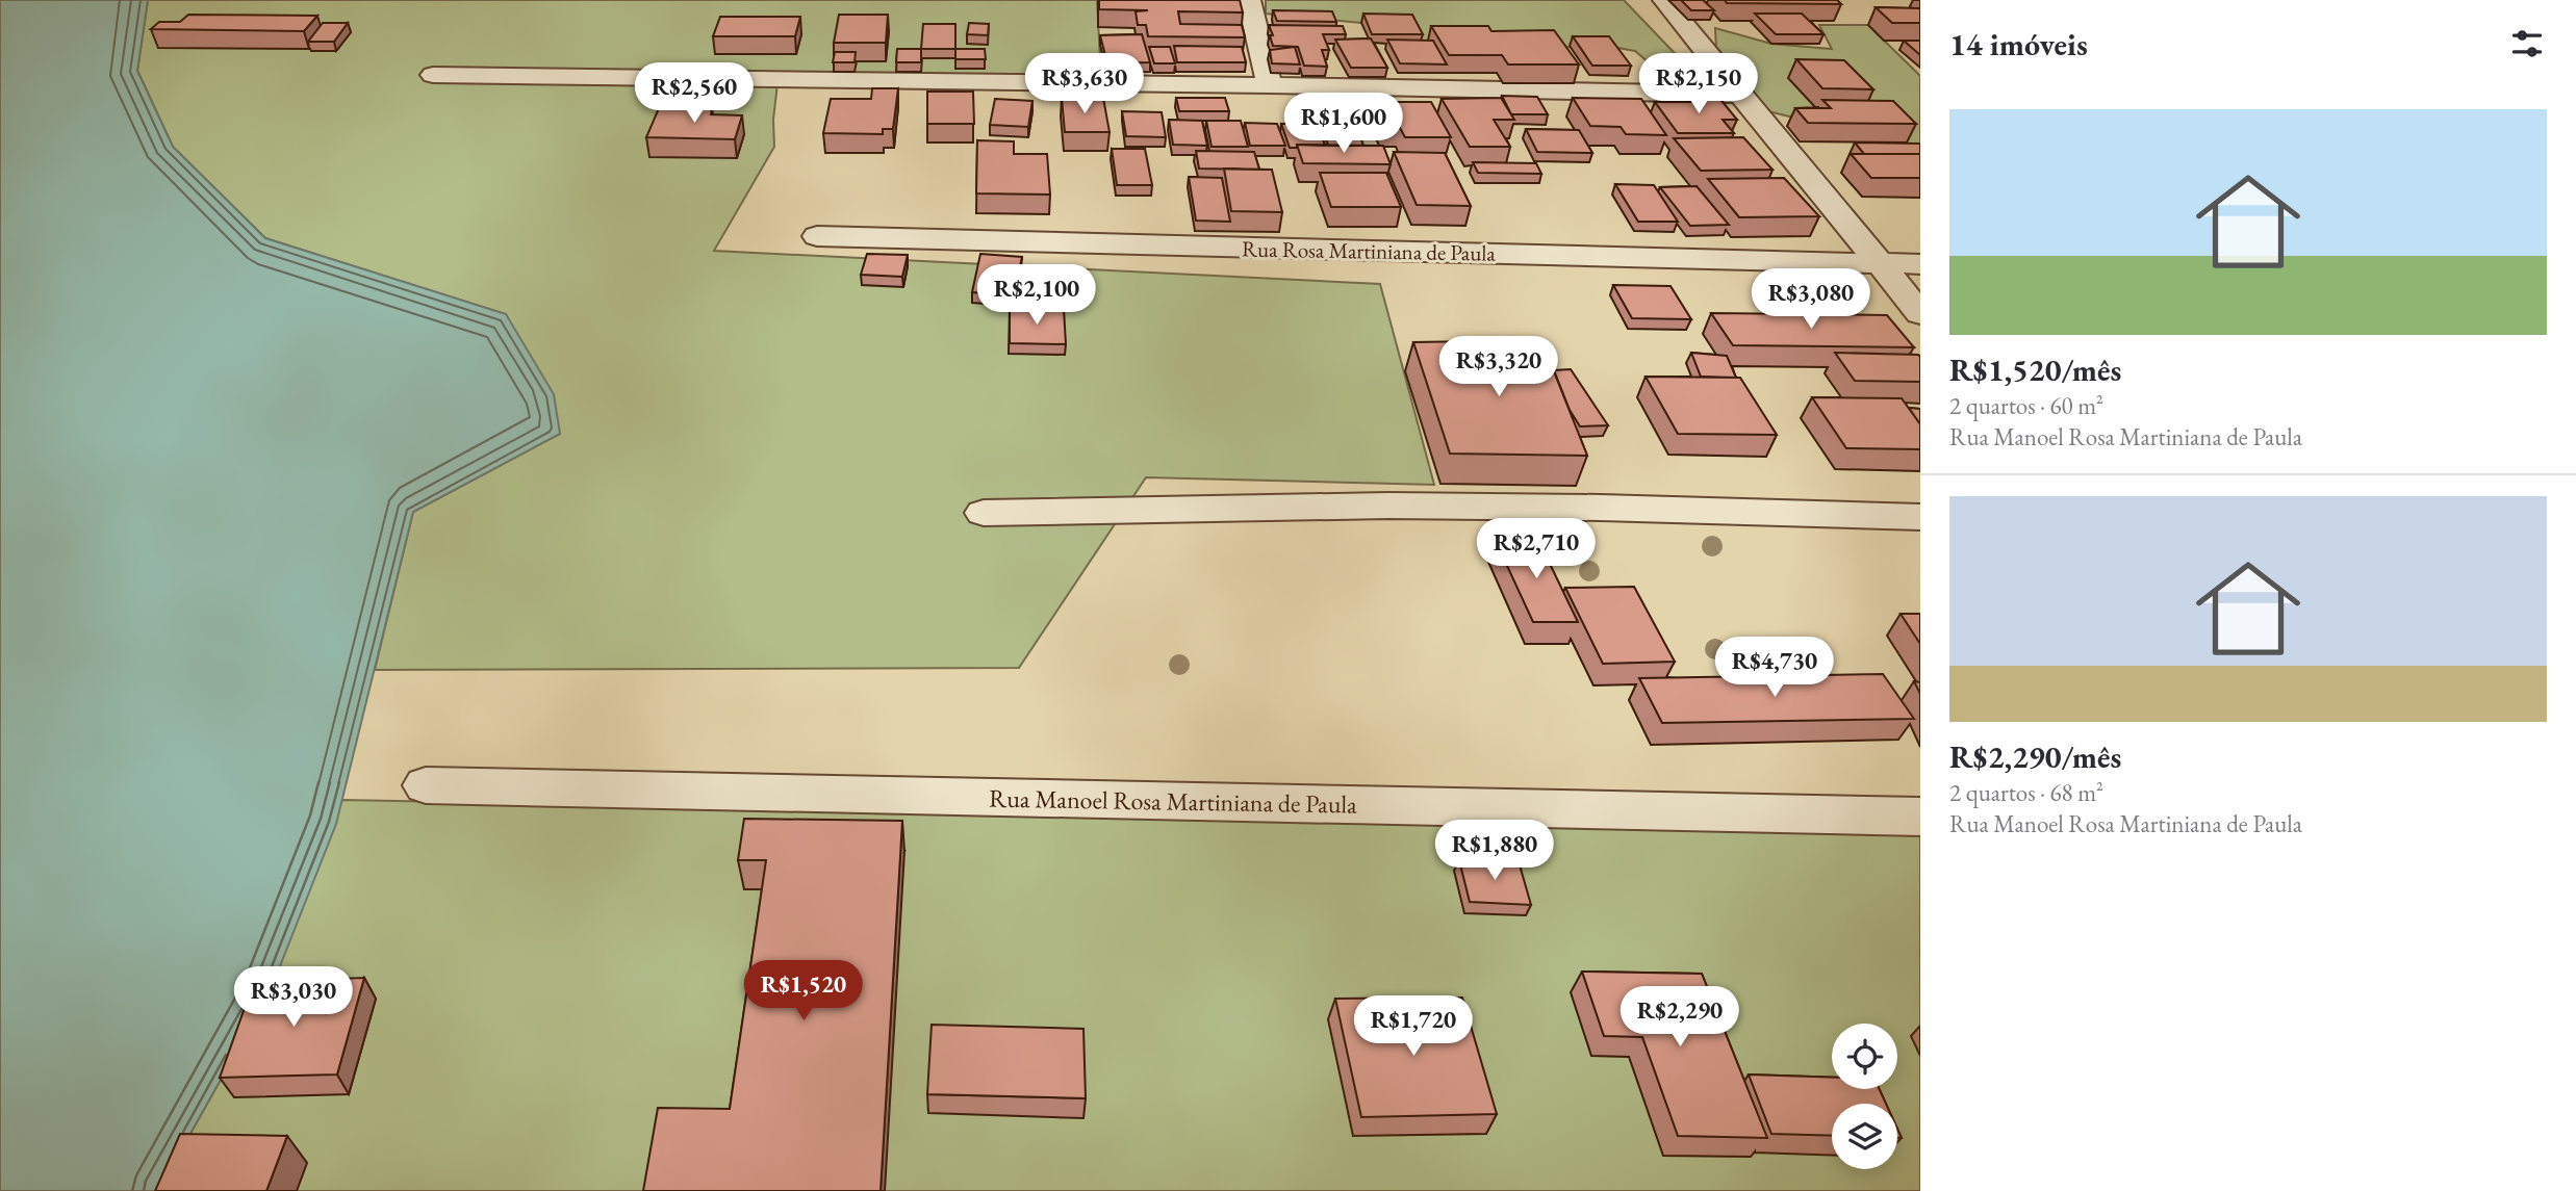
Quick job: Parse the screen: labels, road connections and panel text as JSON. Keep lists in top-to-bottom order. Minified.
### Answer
{"streets":{"street":["Rua Rosa Martiniana de Paula","Rua Manoel Rosa Martiniana de Paula"]},"page":{"heading":"14 imóveis","price":["R$3,630","R$2,150","R$2,560","R$1,600","R$2,100","R$3,080","R$3,320","R$2,710","R$4,730","R$1,880","R$1,520","R$3,030","R$2,290","R$1,720"],"list":[{"name":"R$1,520/mês","note":"2 quartos · 60 m² · Rua Manoel Rosa Martiniana de Paula"},{"name":"R$2,290/mês","note":"2 quartos · 68 m² · Rua Manoel Rosa Martiniana de Paula"}]}}
